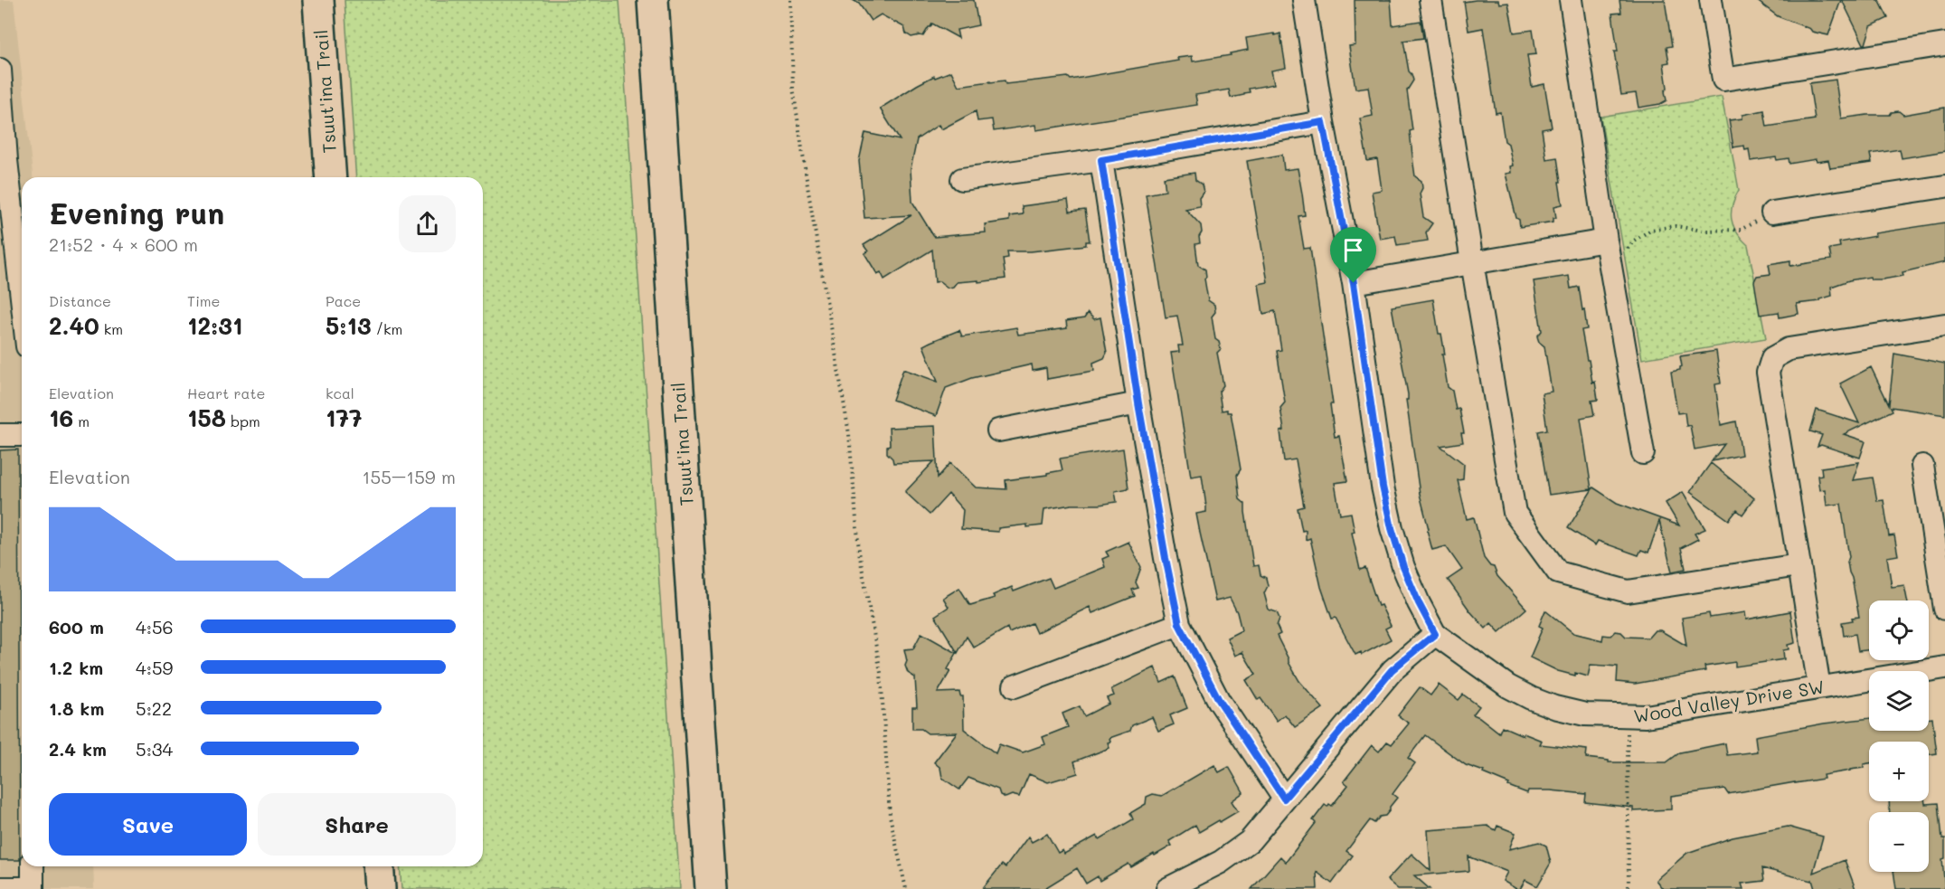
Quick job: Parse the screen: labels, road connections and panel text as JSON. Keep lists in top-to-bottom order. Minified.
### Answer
{"streets":{"highway":["Tsuut'ina Trail"],"street":["Wood Valley Drive SW"]},"page":{"heading":["Evening run","21:52 · 4 × 600 m"],"stats":[["Distance","2.40 km"],["Time","12:31"],["Pace","5:13 /km"],["Elevation","16 m"],["Heart rate","158 bpm"],["kcal","177"]],"chart":["Elevation","155–159 m"],"map_buttons":["+","−"],"list":[{"name":"600 m","note":"4:56"},{"name":"1.2 km","note":"4:59"},{"name":"1.8 km","note":"5:22"},{"name":"2.4 km","note":"5:34"}],"buttons":["Save","Share"]}}
